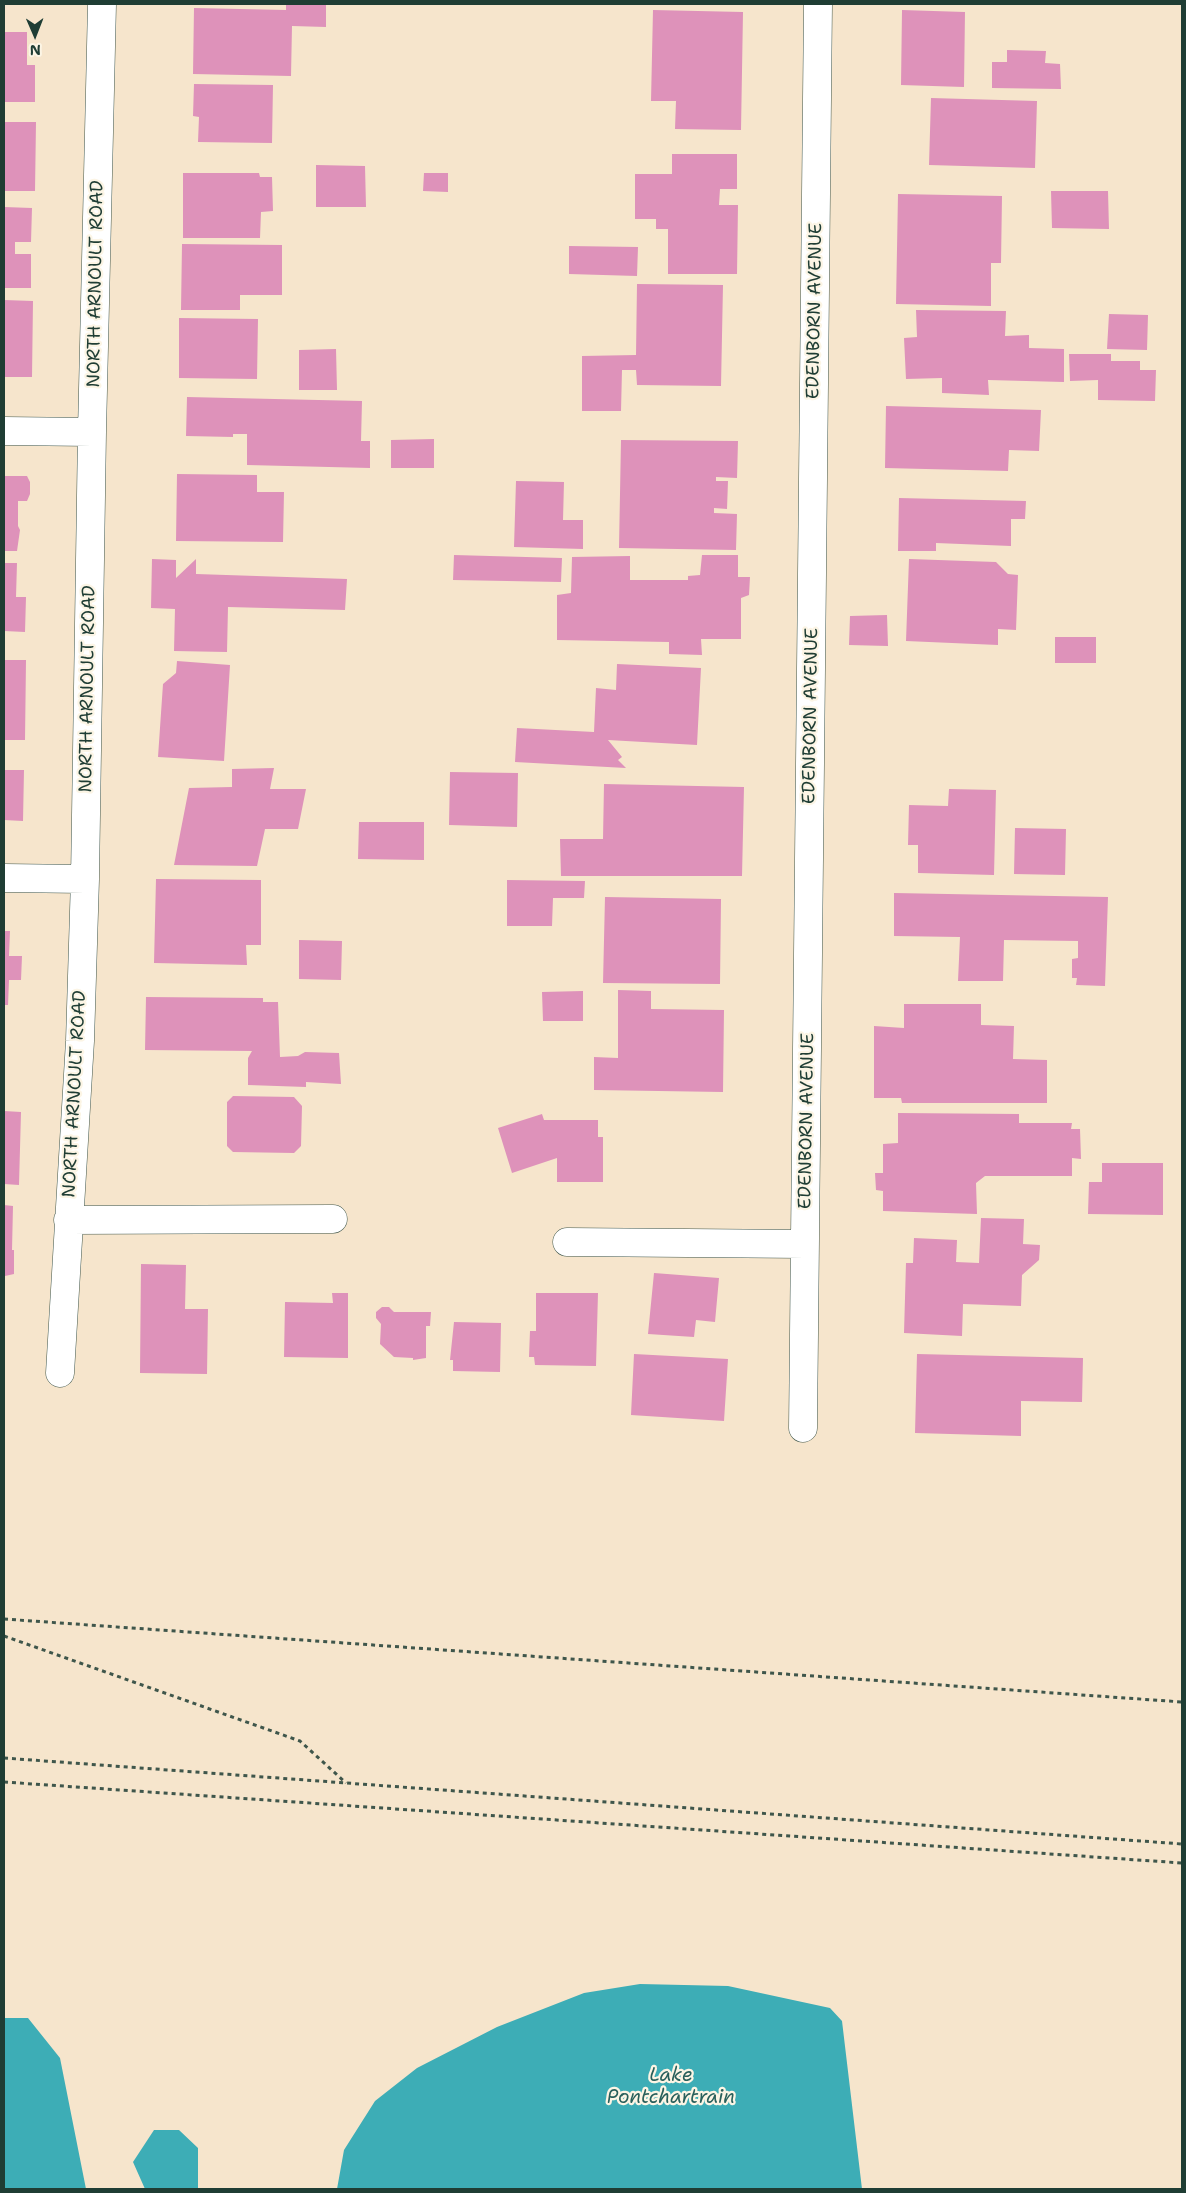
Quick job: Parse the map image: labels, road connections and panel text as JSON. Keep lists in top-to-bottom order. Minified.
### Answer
{"streets":{"street":["NORTH ARNOULT ROAD","EDENBORN AVENUE"]},"water":["Lake Pontchartrain"],"north":"bottom"}
